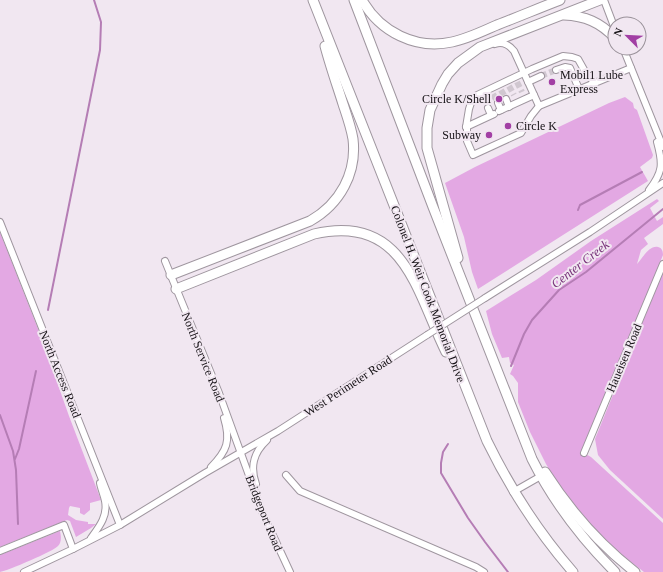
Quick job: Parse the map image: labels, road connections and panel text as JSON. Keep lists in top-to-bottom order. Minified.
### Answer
{"streets":{"highway":["Colonel H. Weir Cook Memorial Drive"],"street":["North Service Road","Haueisen Road","North Access Road","West Perimeter Road","Bridgeport Road"]},"crossings":[["North Service Road","West Perimeter Road"],["North Service Road","Bridgeport Road"],["North Access Road","West Perimeter Road"],["West Perimeter Road","Bridgeport Road"]],"water":["Center Creek"],"places":["Mobil1 Lube Express","Circle K/Shell","Circle K","Subway"],"north":"top left"}
